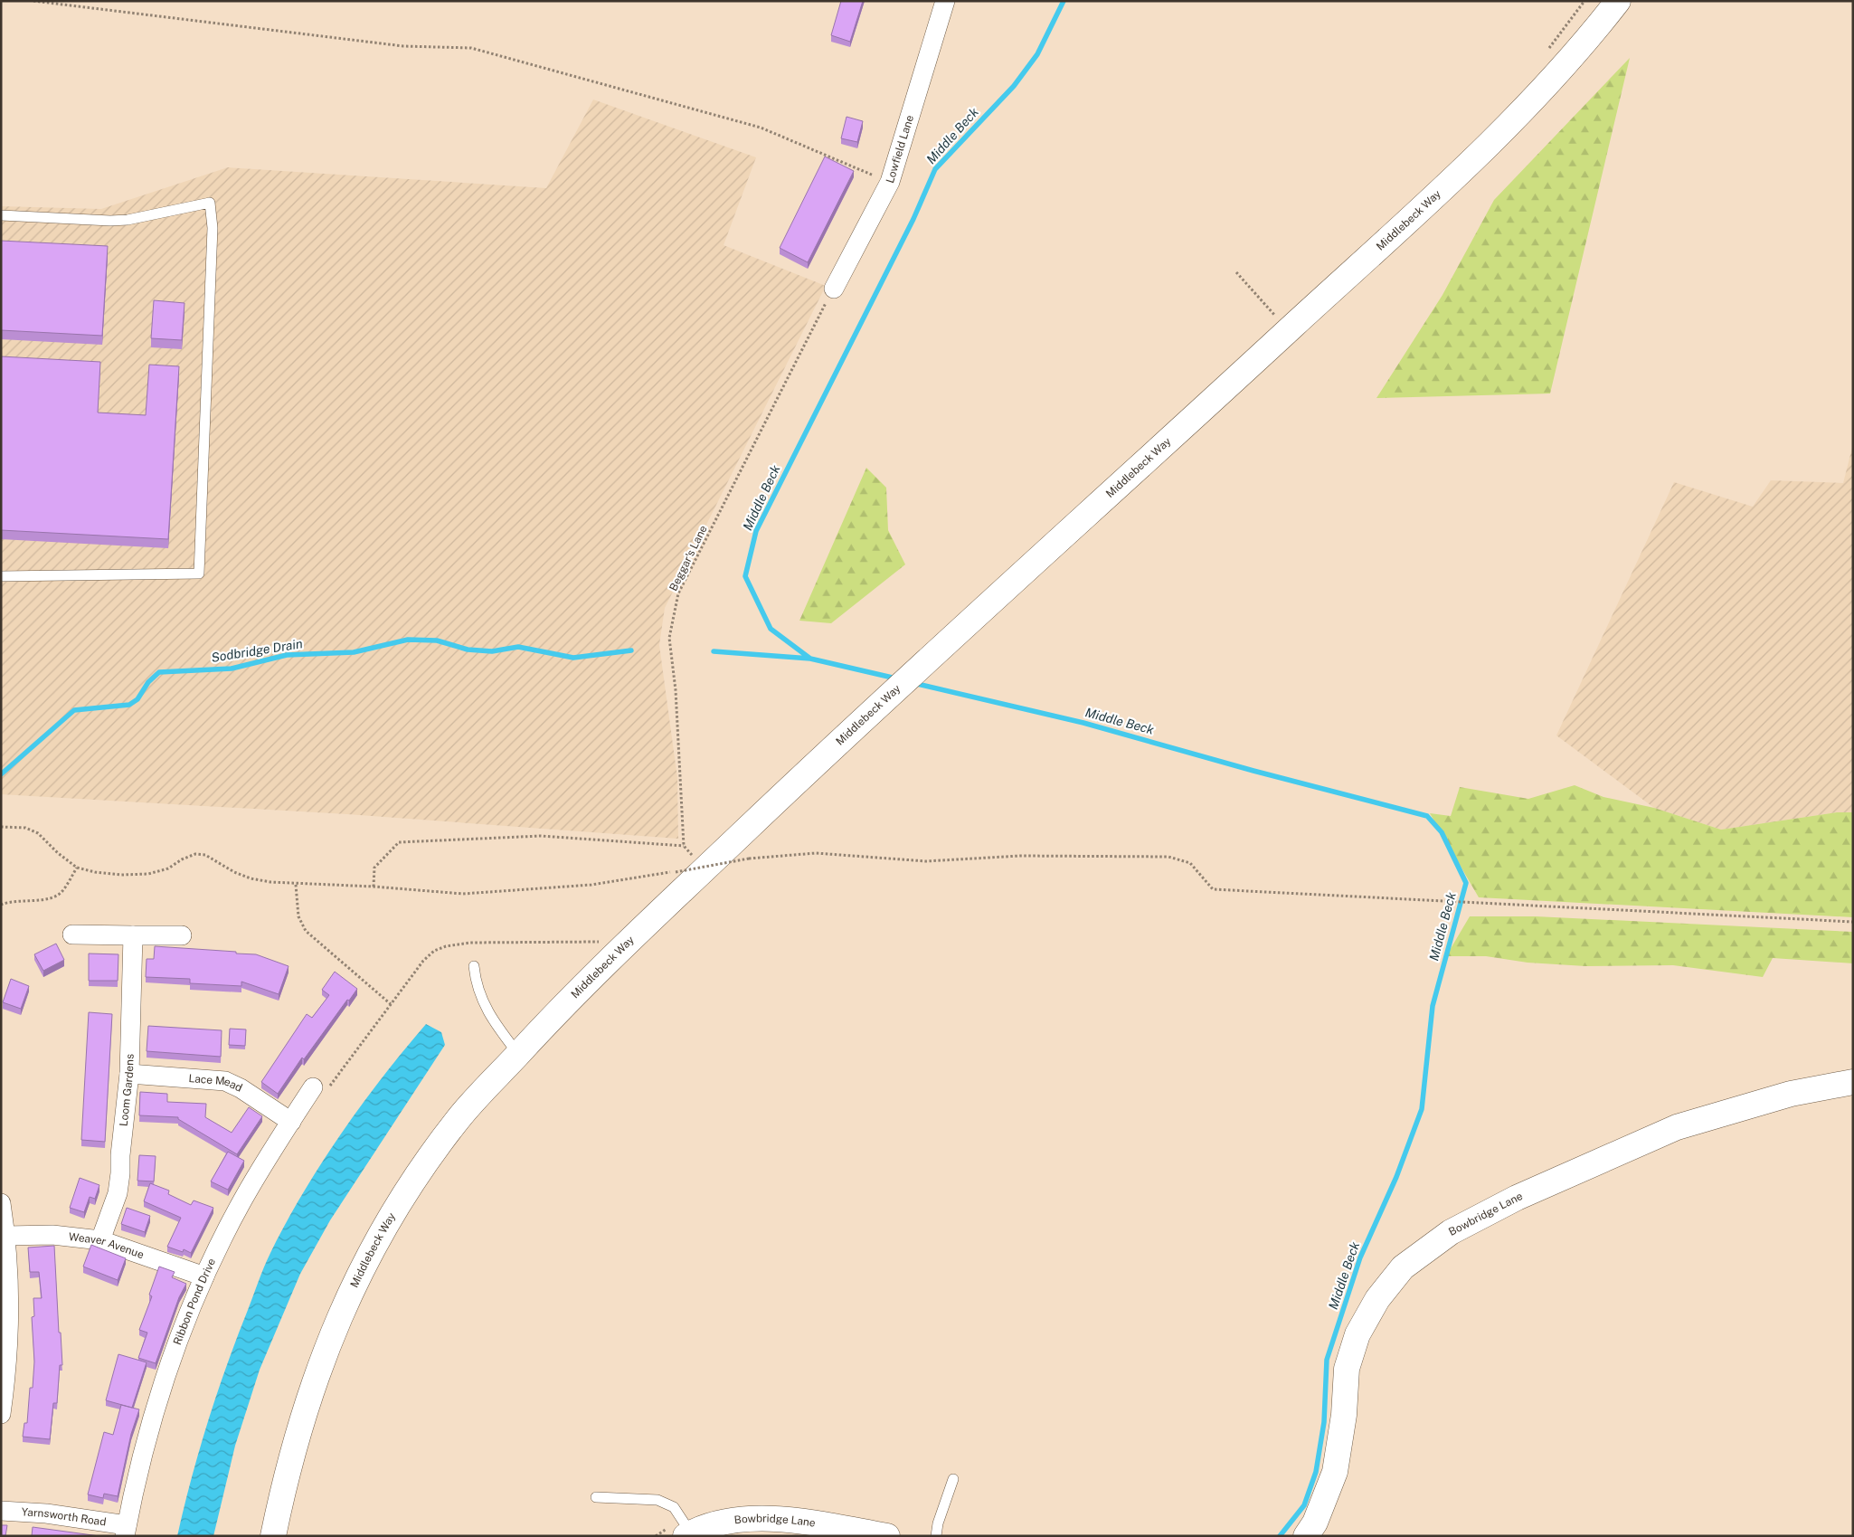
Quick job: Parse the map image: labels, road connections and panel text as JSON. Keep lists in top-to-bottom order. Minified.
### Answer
{"streets":{"street":["Lowfield Lane","Middlebeck Way","Lace Mead","Loom Gardens","Bowbridge Lane","Weaver Avenue","Ribbon Pond Drive","Yarnsworth Road"],"path":["Beggar's Lane"]},"crossings":[["Lowfield Lane","Beggar's Lane"],["Lace Mead","Loom Gardens"],["Lace Mead","Ribbon Pond Drive"],["Loom Gardens","Weaver Avenue"],["Weaver Avenue","Ribbon Pond Drive"],["Ribbon Pond Drive","Yarnsworth Road"]],"water":["Middle Beck","Sodbridge Drain"]}
